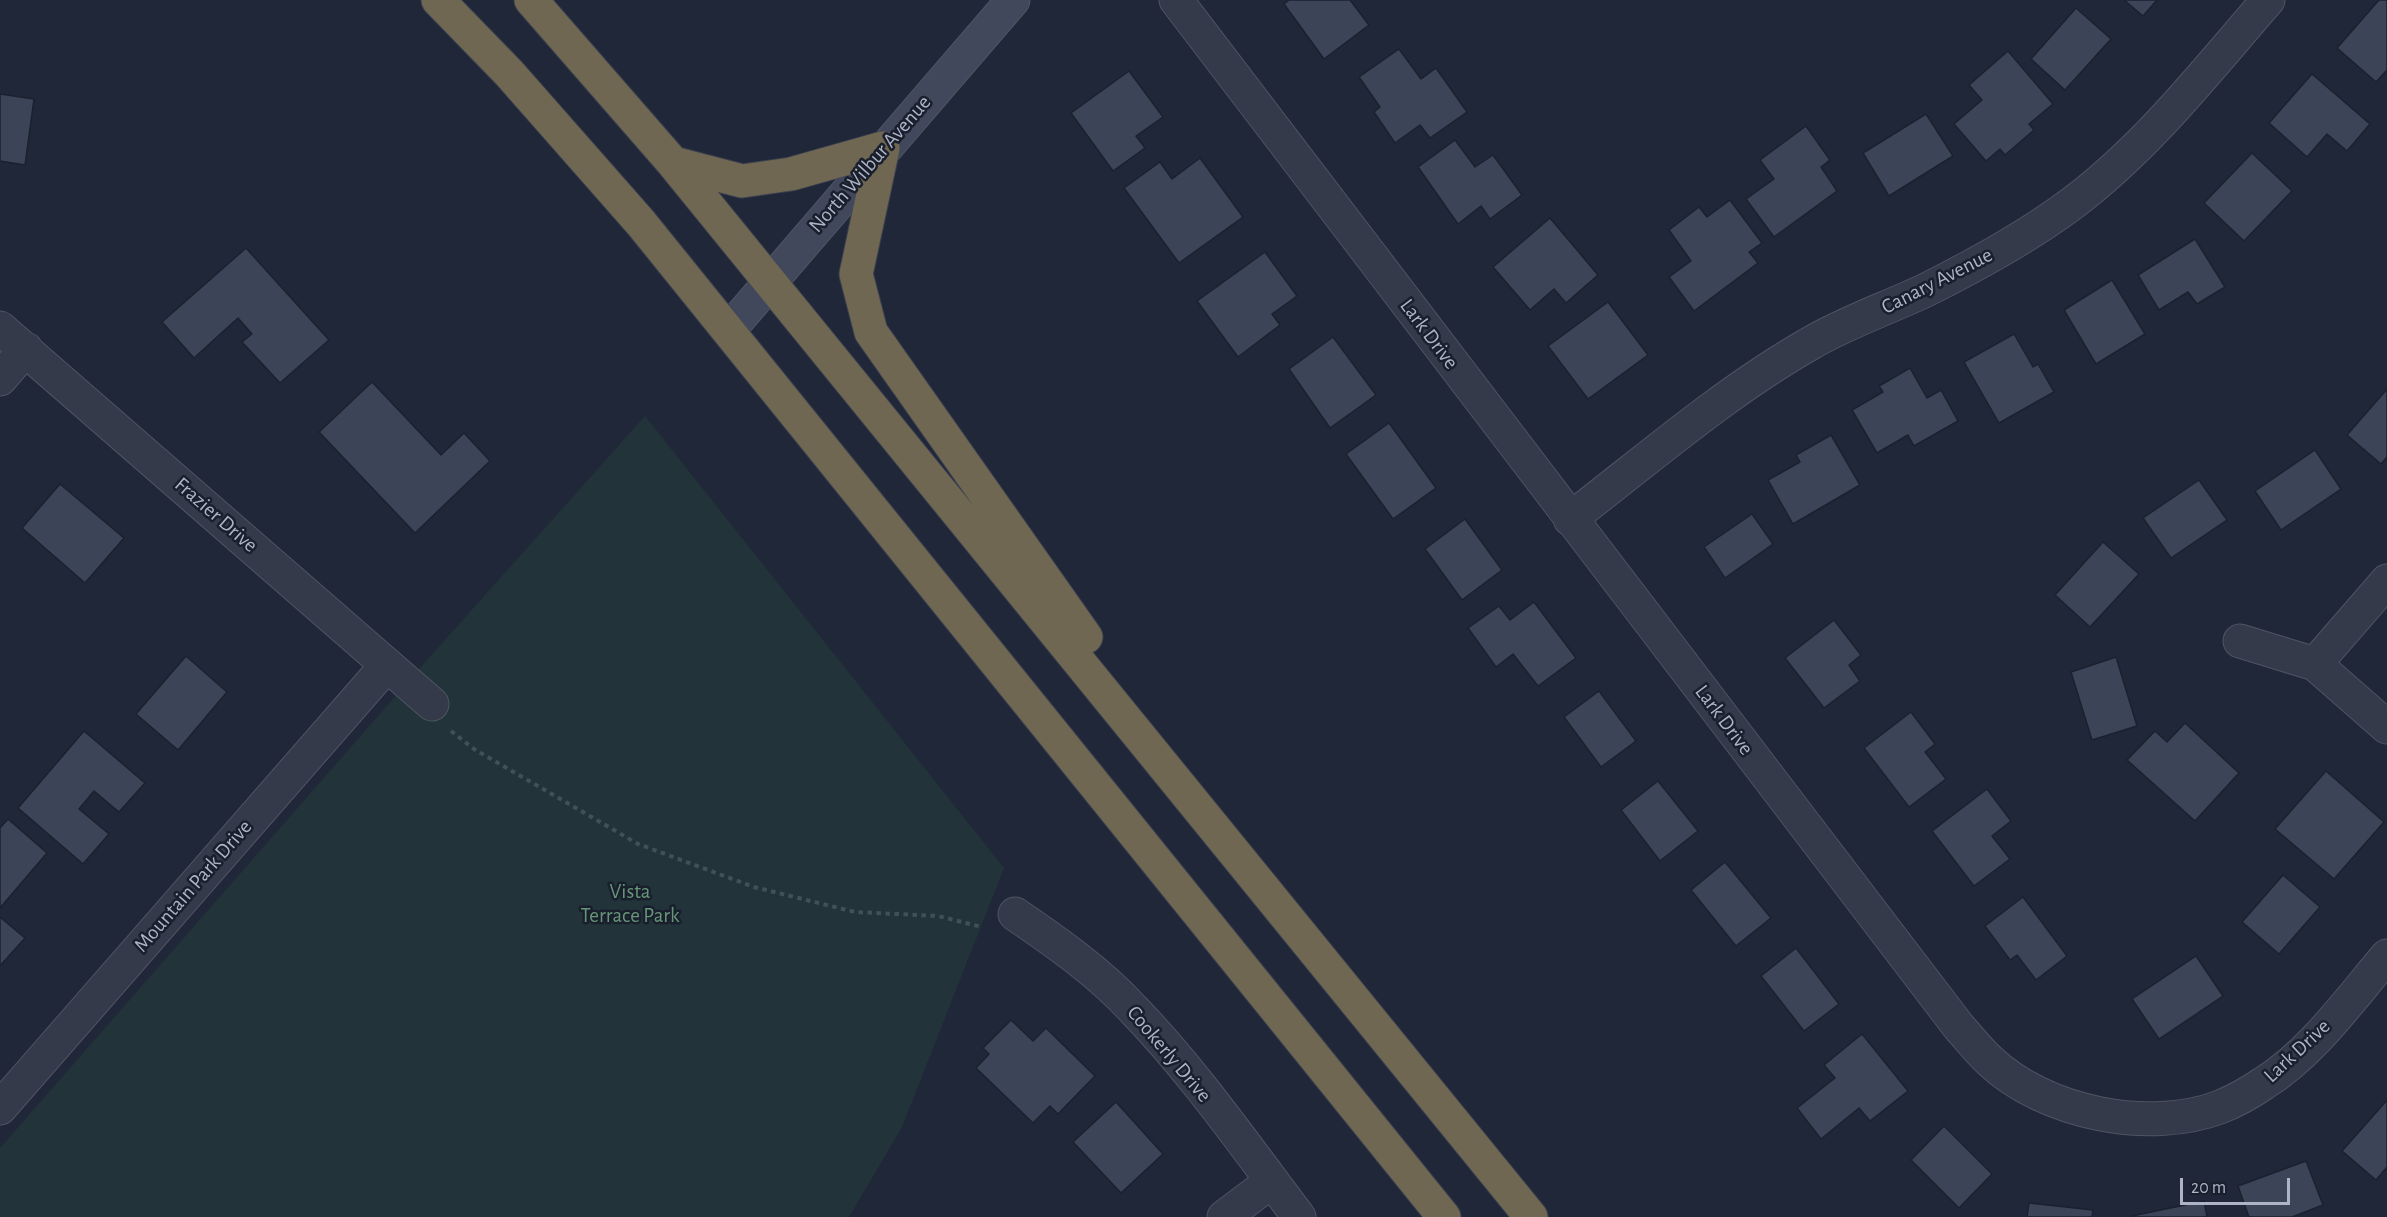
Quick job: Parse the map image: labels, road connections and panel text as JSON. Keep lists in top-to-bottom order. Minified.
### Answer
{"streets":{"main road":["North Wilbur Avenue"],"street":["Canary Avenue","Lark Drive","Frazier Drive","Mountain Park Drive","Cookerly Drive"]},"crossings":[["Canary Avenue","Lark Drive"],["Frazier Drive","Mountain Park Drive"]],"parks":["Vista Terrace Park"],"scale_bar":"20 m"}
